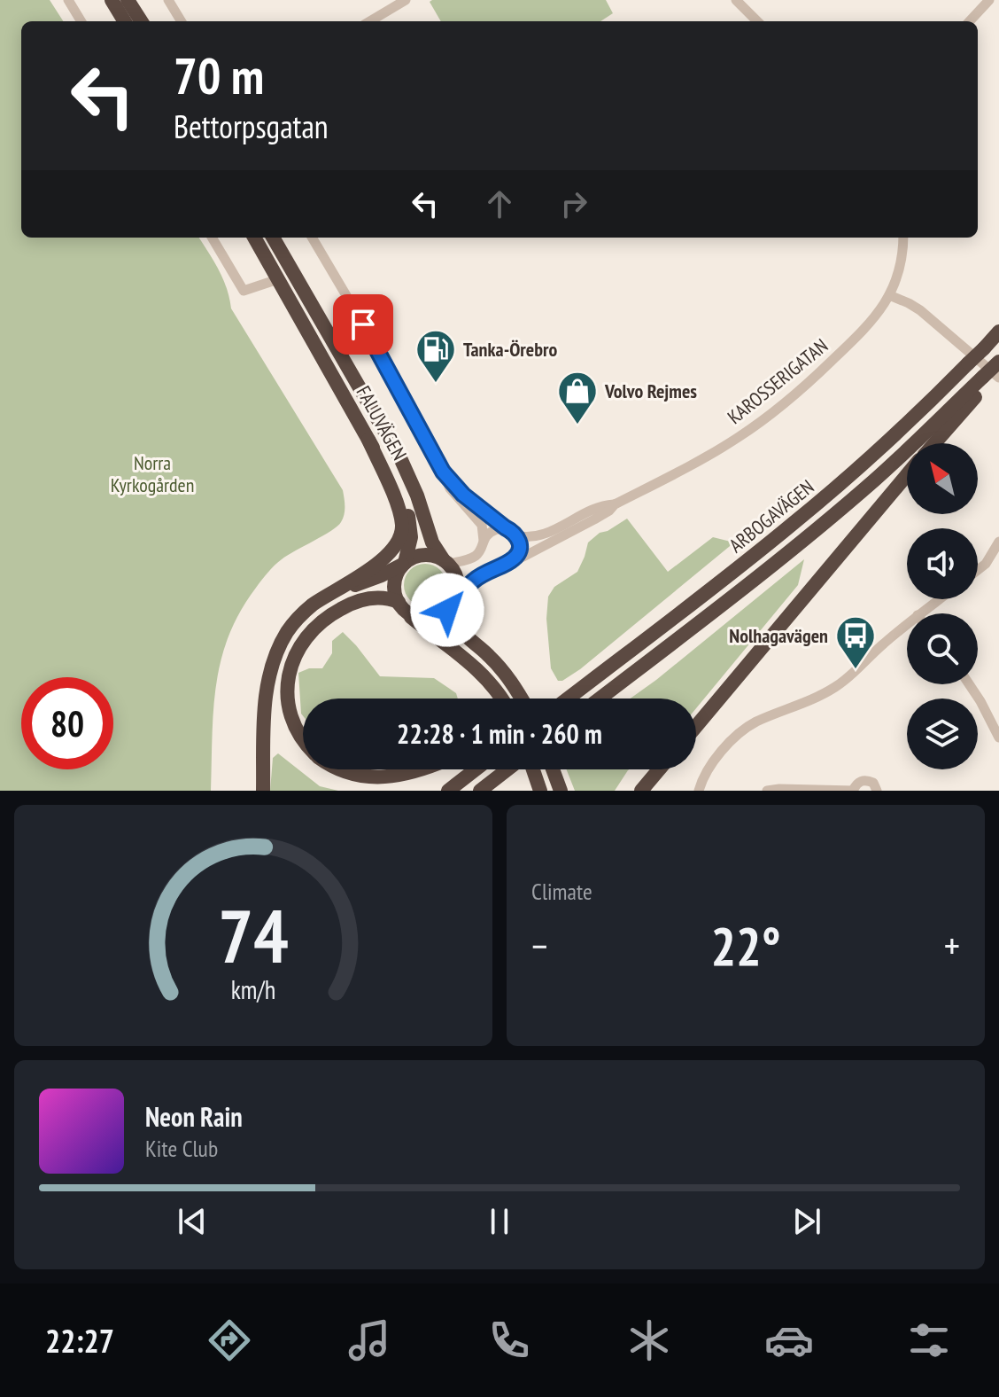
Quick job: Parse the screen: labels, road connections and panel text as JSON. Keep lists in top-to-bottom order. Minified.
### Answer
{"streets":{"highway":["FALUVÄGEN","ARBOGAVÄGEN"],"street":["KAROSSERIGATAN"]},"crossings":[["KAROSSERIGATAN","FALUVÄGEN"]],"parks":["Norra Kyrkogården"],"places":{"fuel station":["Tanka-Örebro"],"shop":["Volvo Rejmes"],"bus stop":["Nolhagavägen"]},"north":"top left","page":{"turn":["70 m","Bettorpsgatan"],"limit":"80","trip":"22:28 · 1 min · 260 m","tile":"Climate","heat":["−","22°","+"],"song":["Neon Rain","Kite Club"],"tabs":"22:27","gauge":["74","km/h"]}}
